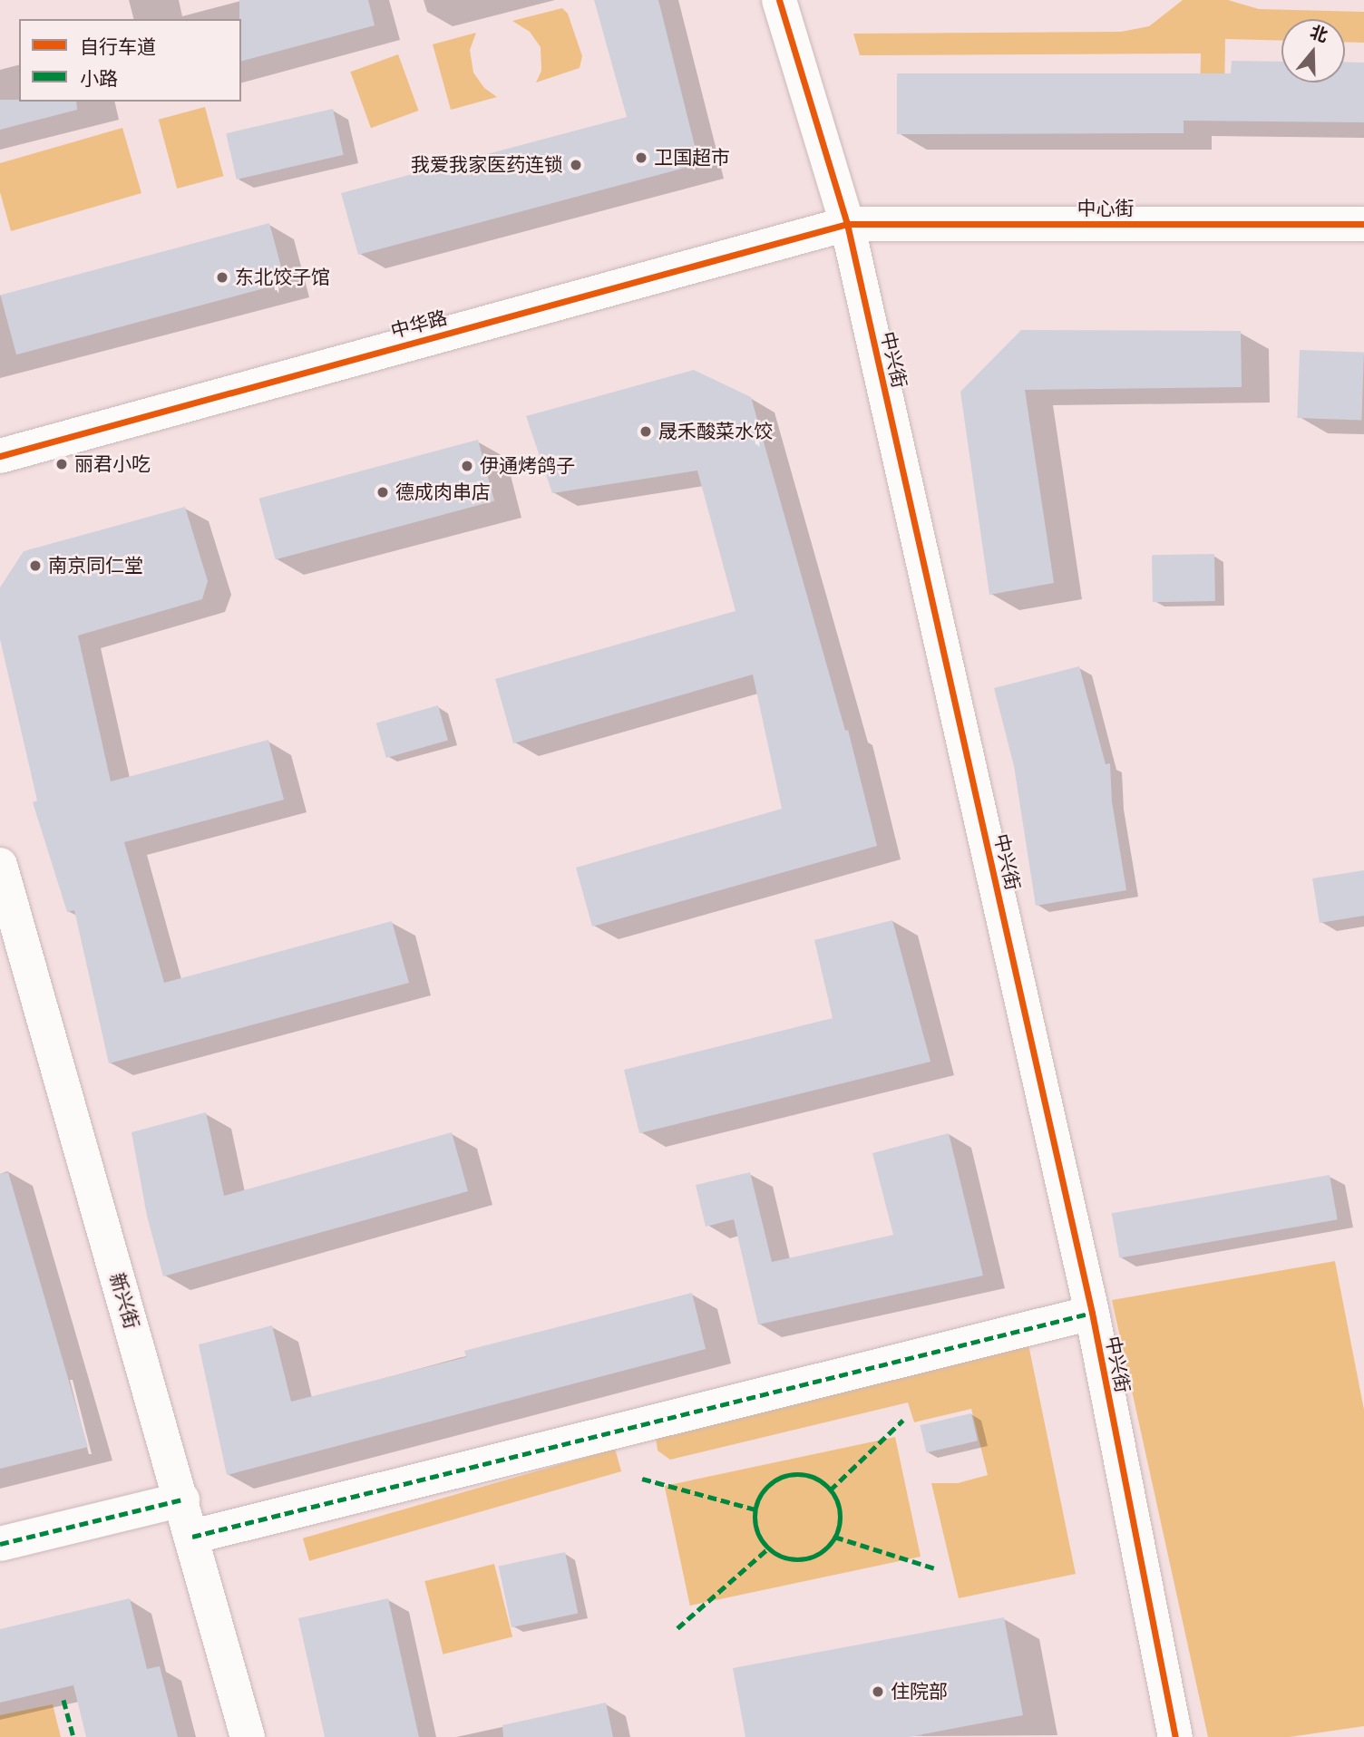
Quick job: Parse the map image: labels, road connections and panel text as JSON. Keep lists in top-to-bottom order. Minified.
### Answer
{"streets":{"street":["中心街","中华路","中兴街","新兴街"]},"crossings":[["中心街","中华路"],["中心街","中兴街"],["中华路","中兴街"]],"places":["卫国超市","我爱我家医药连锁","东北饺子馆","晟禾酸菜水饺","丽君小吃","伊通烤鸽子","德成肉串店","南京同仁堂","住院部"],"legend":["自行车道","小路"],"north":"top"}
